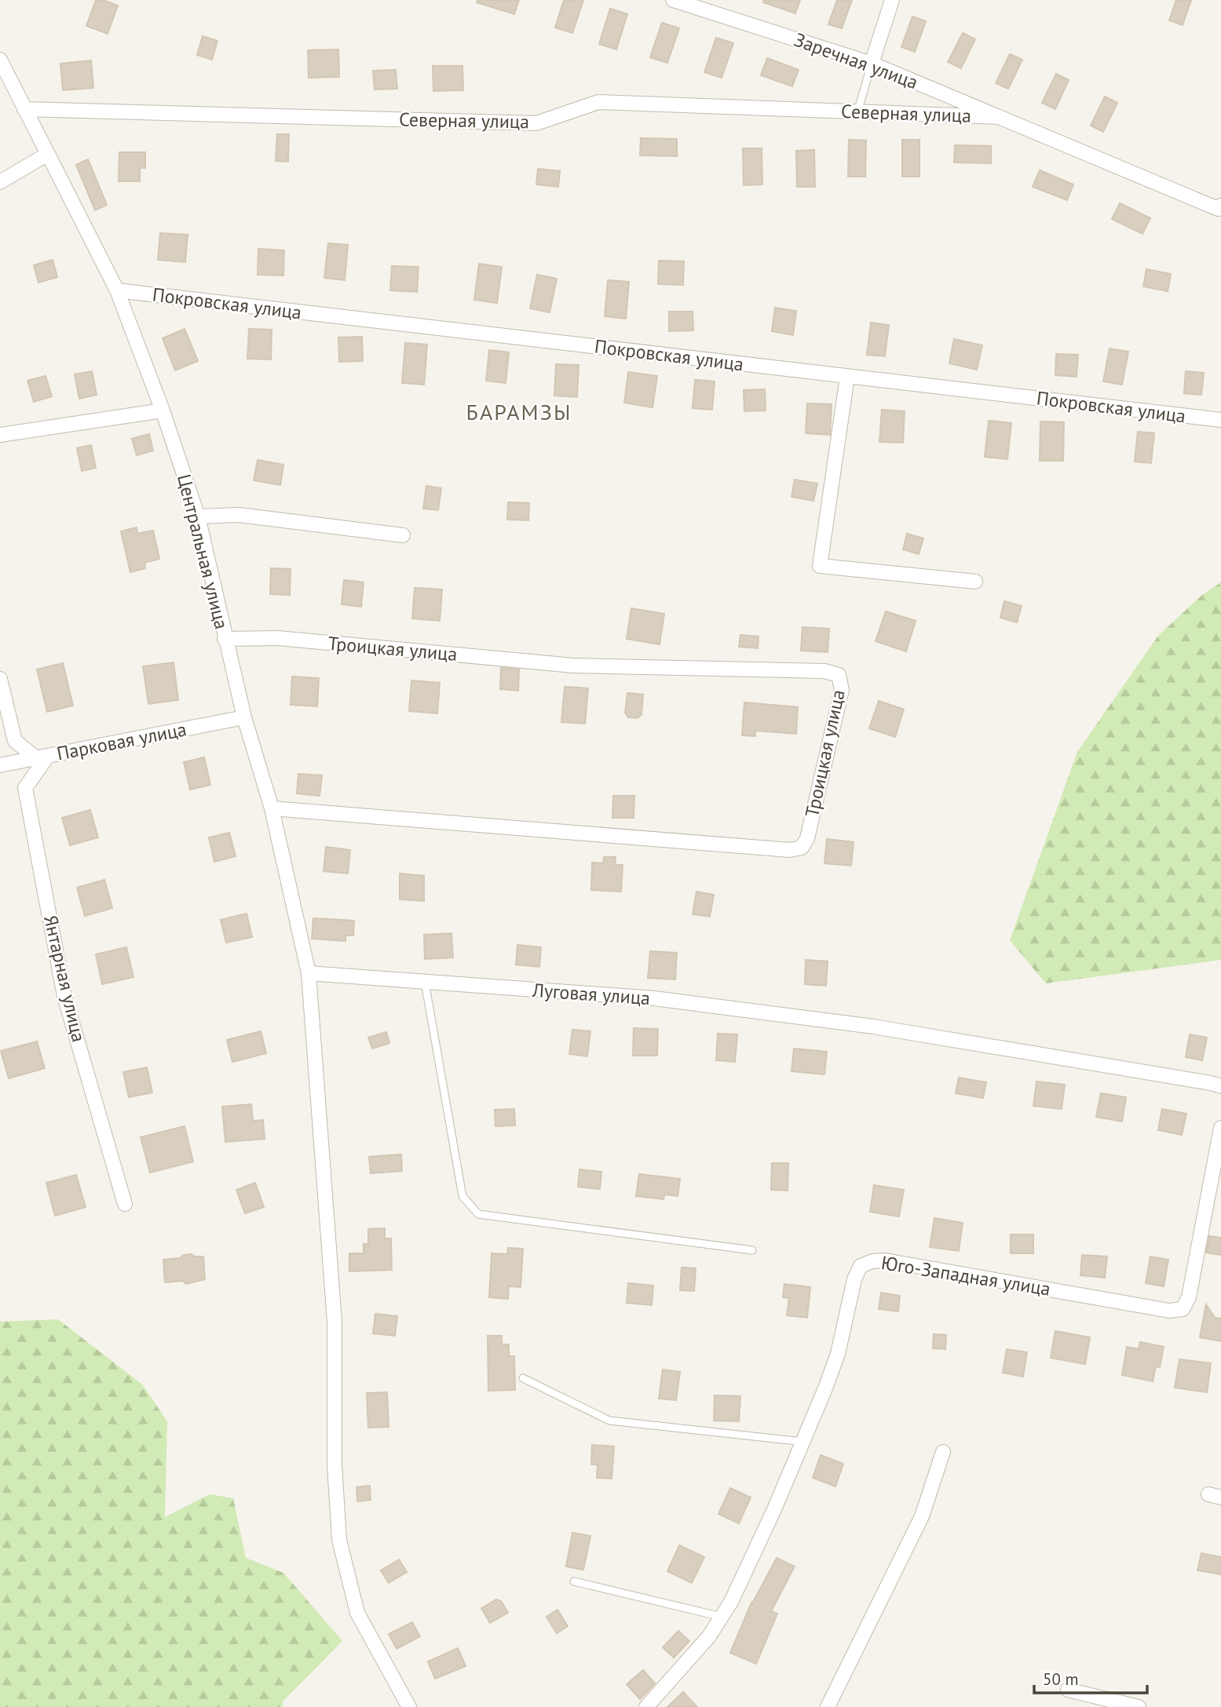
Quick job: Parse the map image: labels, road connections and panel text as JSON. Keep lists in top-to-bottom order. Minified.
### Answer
{"streets":{"street":["Заречная улица","Северная улица","Покровская улица","Центральная улица","Троицкая улица","Парковая улица","Янтарная улица","Луговая улица","Юго-Западная улица"]},"crossings":[["Заречная улица","Северная улица"],["Северная улица","Центральная улица"],["Покровская улица","Центральная улица"],["Центральная улица","Троицкая улица"],["Центральная улица","Парковая улица"],["Центральная улица","Луговая улица"],["Парковая улица","Янтарная улица"]],"districts":["БАРАМЗЫ"],"scale_bar":"50 m"}
